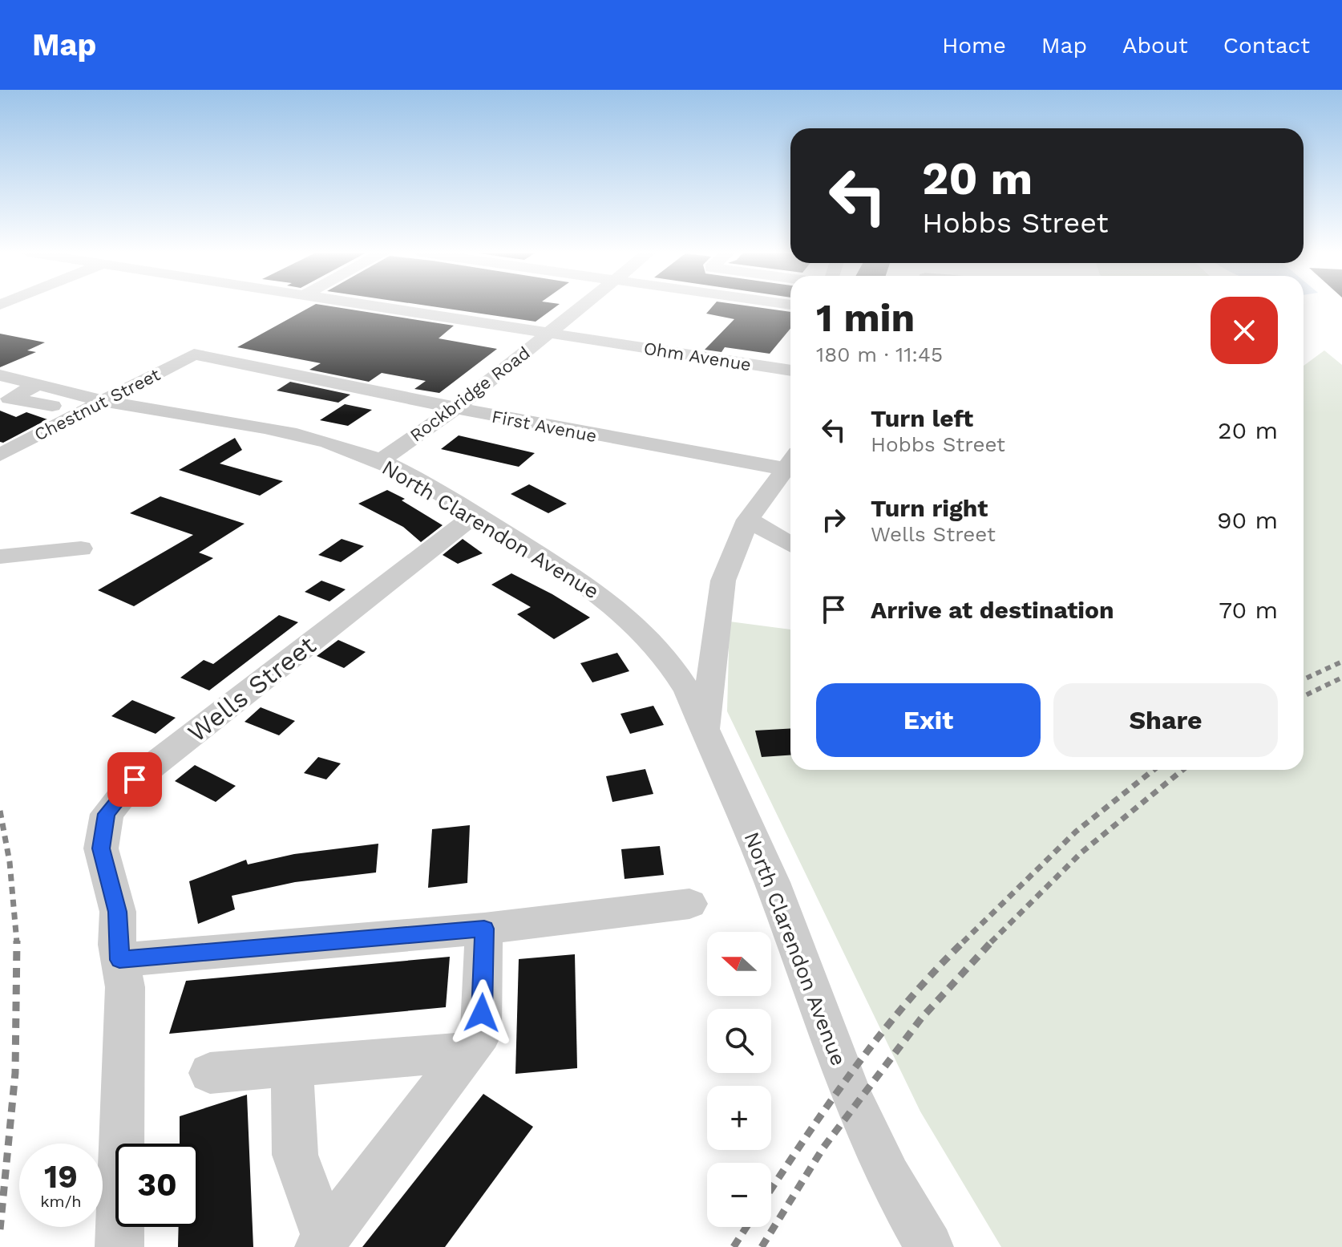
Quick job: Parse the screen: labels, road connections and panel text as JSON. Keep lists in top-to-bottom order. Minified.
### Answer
{"streets":{"street":["Ohm Avenue","Rockbridge Road","Chestnut Street","First Avenue","North Clarendon Avenue","Wells Street"]},"crossings":[["Ohm Avenue","Rockbridge Road"],["Rockbridge Road","First Avenue"],["Rockbridge Road","North Clarendon Avenue"],["Chestnut Street","First Avenue"],["Chestnut Street","North Clarendon Avenue"],["North Clarendon Avenue","Wells Street"]],"north":"left","page":{"header":"Map","nav":["Home","Map","About","Contact"],"turn":["20 m","Hobbs Street"],"heading":["1 min","180 m · 11:45"],"list":[{"name":"Turn left","note":"Hobbs Street","value":"20 m"},{"name":"Turn right","note":"Wells Street","value":"90 m"},{"name":"Arrive at destination","value":"70 m"}],"buttons":["Exit","Share"],"map_buttons":["+","−"],"speed":"19 km/h","limit":"30"}}
